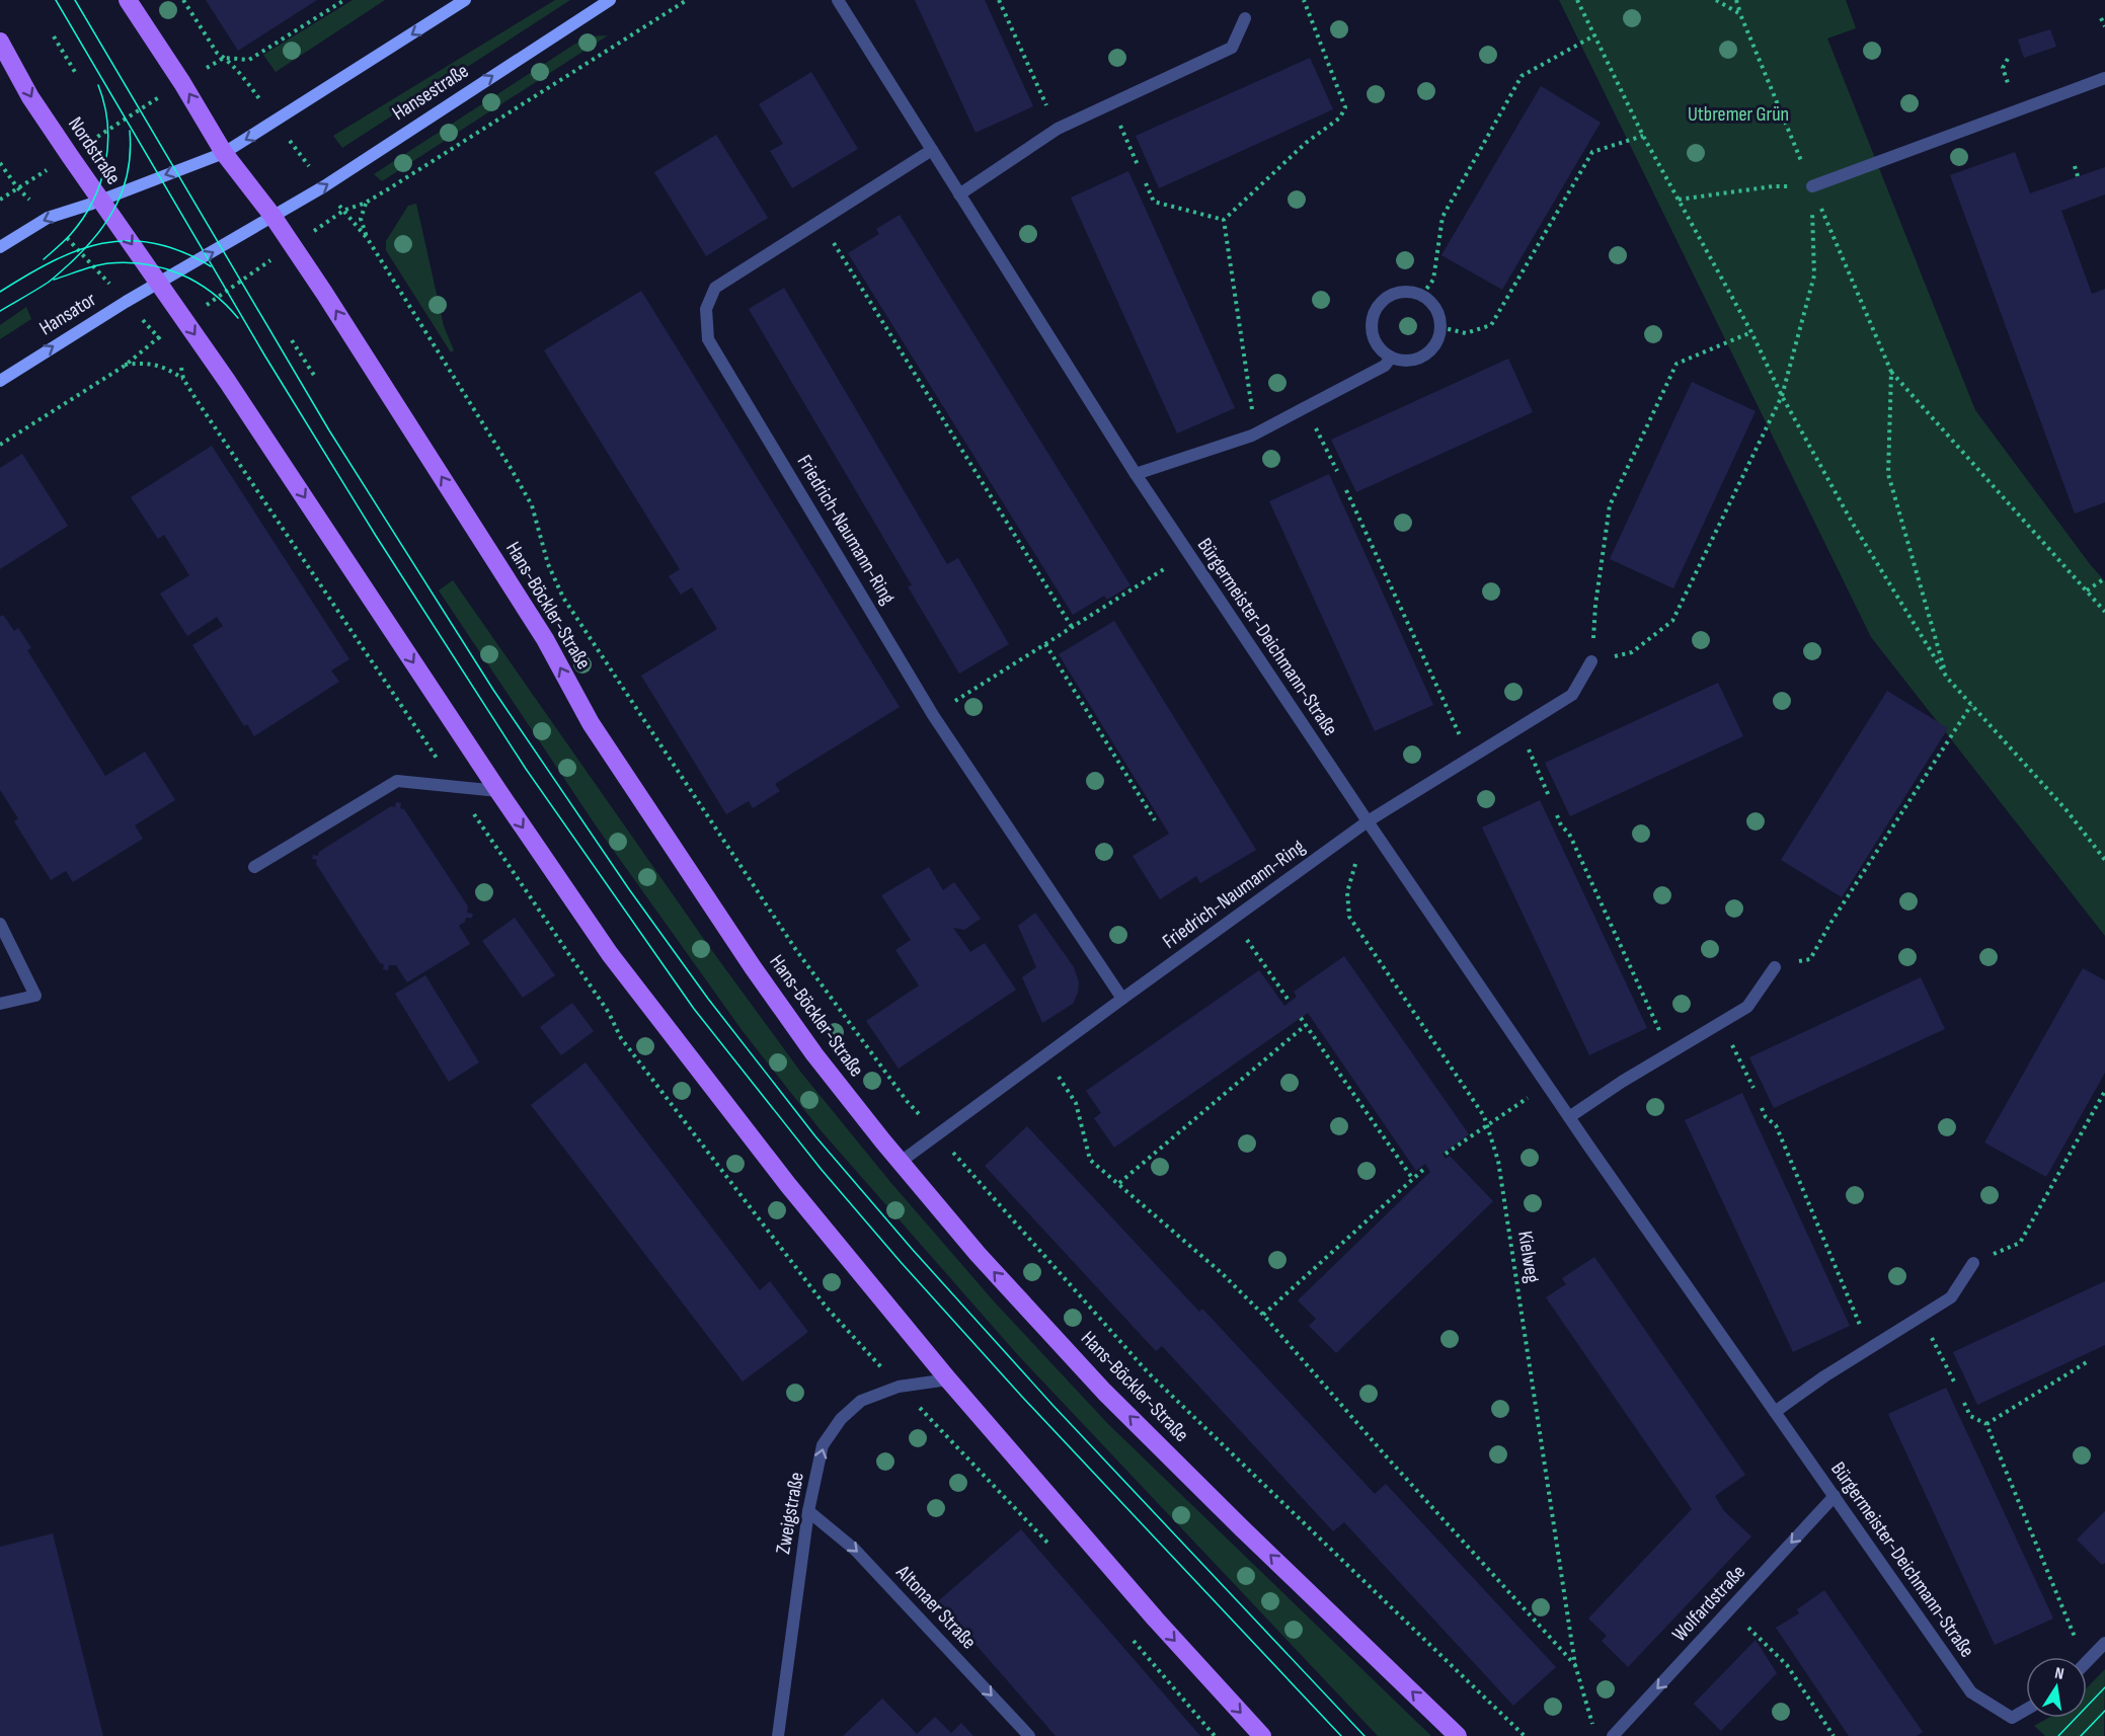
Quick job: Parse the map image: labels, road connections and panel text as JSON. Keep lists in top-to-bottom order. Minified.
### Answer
{"streets":{"main road":["Hansestraße","Nordstraße","Hansator","Hans-Böckler-Straße"],"street":["Friedrich-Naumann-Ring","Bürgermeister-Deichmann-Straße","Zweigstraße","Wolfardstraße","Altonaer Straße"],"path":["Kielweg"]},"crossings":[["Hansestraße","Hansator"],["Hansestraße","Hans-Böckler-Straße"],["Nordstraße","Hansator"],["Hansator","Hans-Böckler-Straße"],["Friedrich-Naumann-Ring","Hans-Böckler-Straße"],["Friedrich-Naumann-Ring","Bürgermeister-Deichmann-Straße"],["Friedrich-Naumann-Ring","Kielweg"],["Bürgermeister-Deichmann-Straße","Kielweg"],["Bürgermeister-Deichmann-Straße","Wolfardstraße"],["Zweigstraße","Altonaer Straße"]],"one_way":["Zweigstraße","Wolfardstraße","Altonaer Straße"],"parks":["Utbremer Grün"],"north":"top"}
